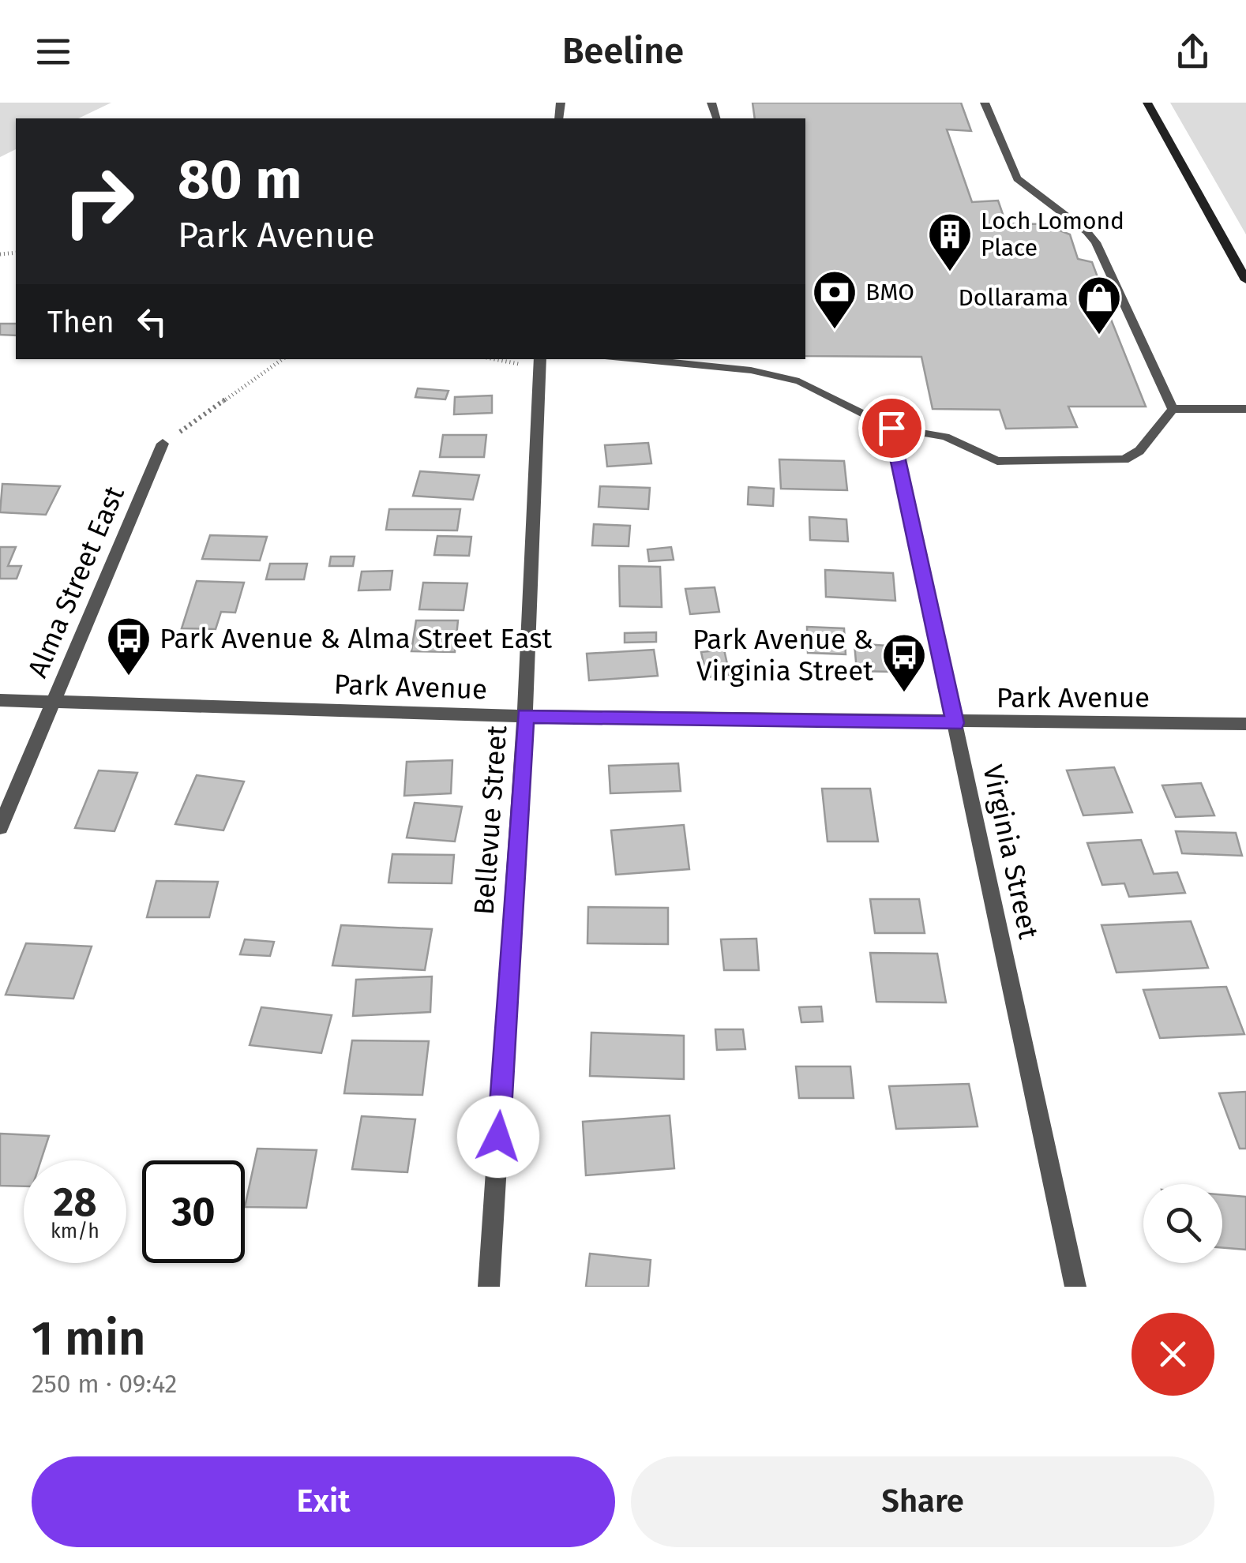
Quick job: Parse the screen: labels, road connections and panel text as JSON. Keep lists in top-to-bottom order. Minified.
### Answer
{"streets":{"street":["Alma Street East","Park Avenue","Bellevue Street","Virginia Street"]},"crossings":[["Alma Street East","Park Avenue"],["Park Avenue","Bellevue Street"],["Park Avenue","Virginia Street"]],"places":{"building":["Loch Lomond Place"],"bank":["BMO"],"shop":["Dollarama"],"bus stop":["Park Avenue & Alma Street East","Park Avenue & Virginia Street"]},"page":{"header":"Beeline","turn":["80 m","Park Avenue"],"then":"Then","speed":"28 km/h","limit":"30","heading":["1 min","250 m · 09:42"],"buttons":["Exit","Share"]}}
